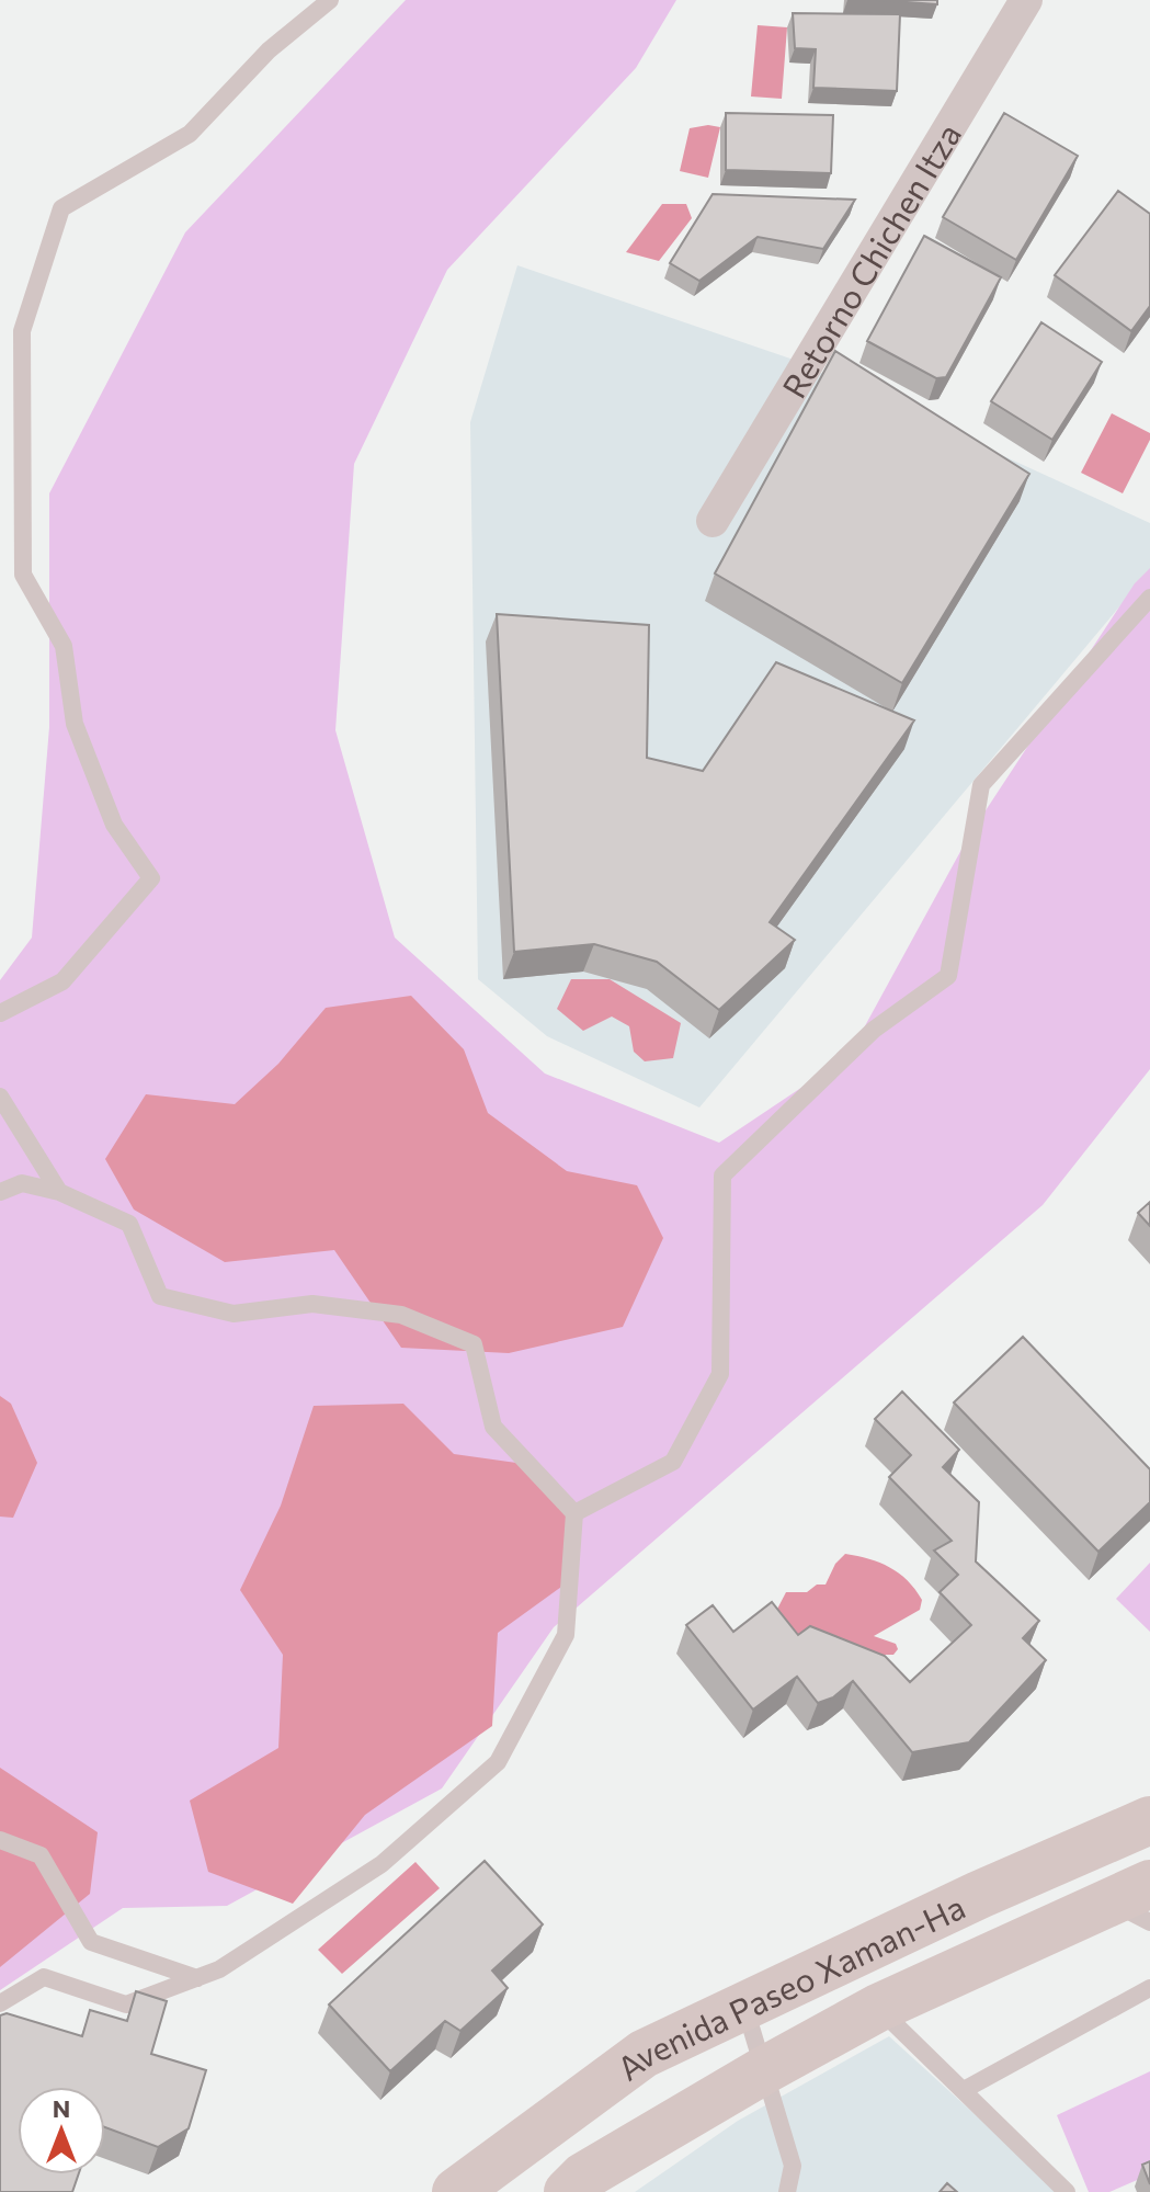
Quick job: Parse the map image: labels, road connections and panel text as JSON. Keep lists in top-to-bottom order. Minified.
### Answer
{"streets":{"main road":["Avenida Paseo Xaman-Ha"],"street":["Retorno Chichen Itza"]},"north":"top"}
